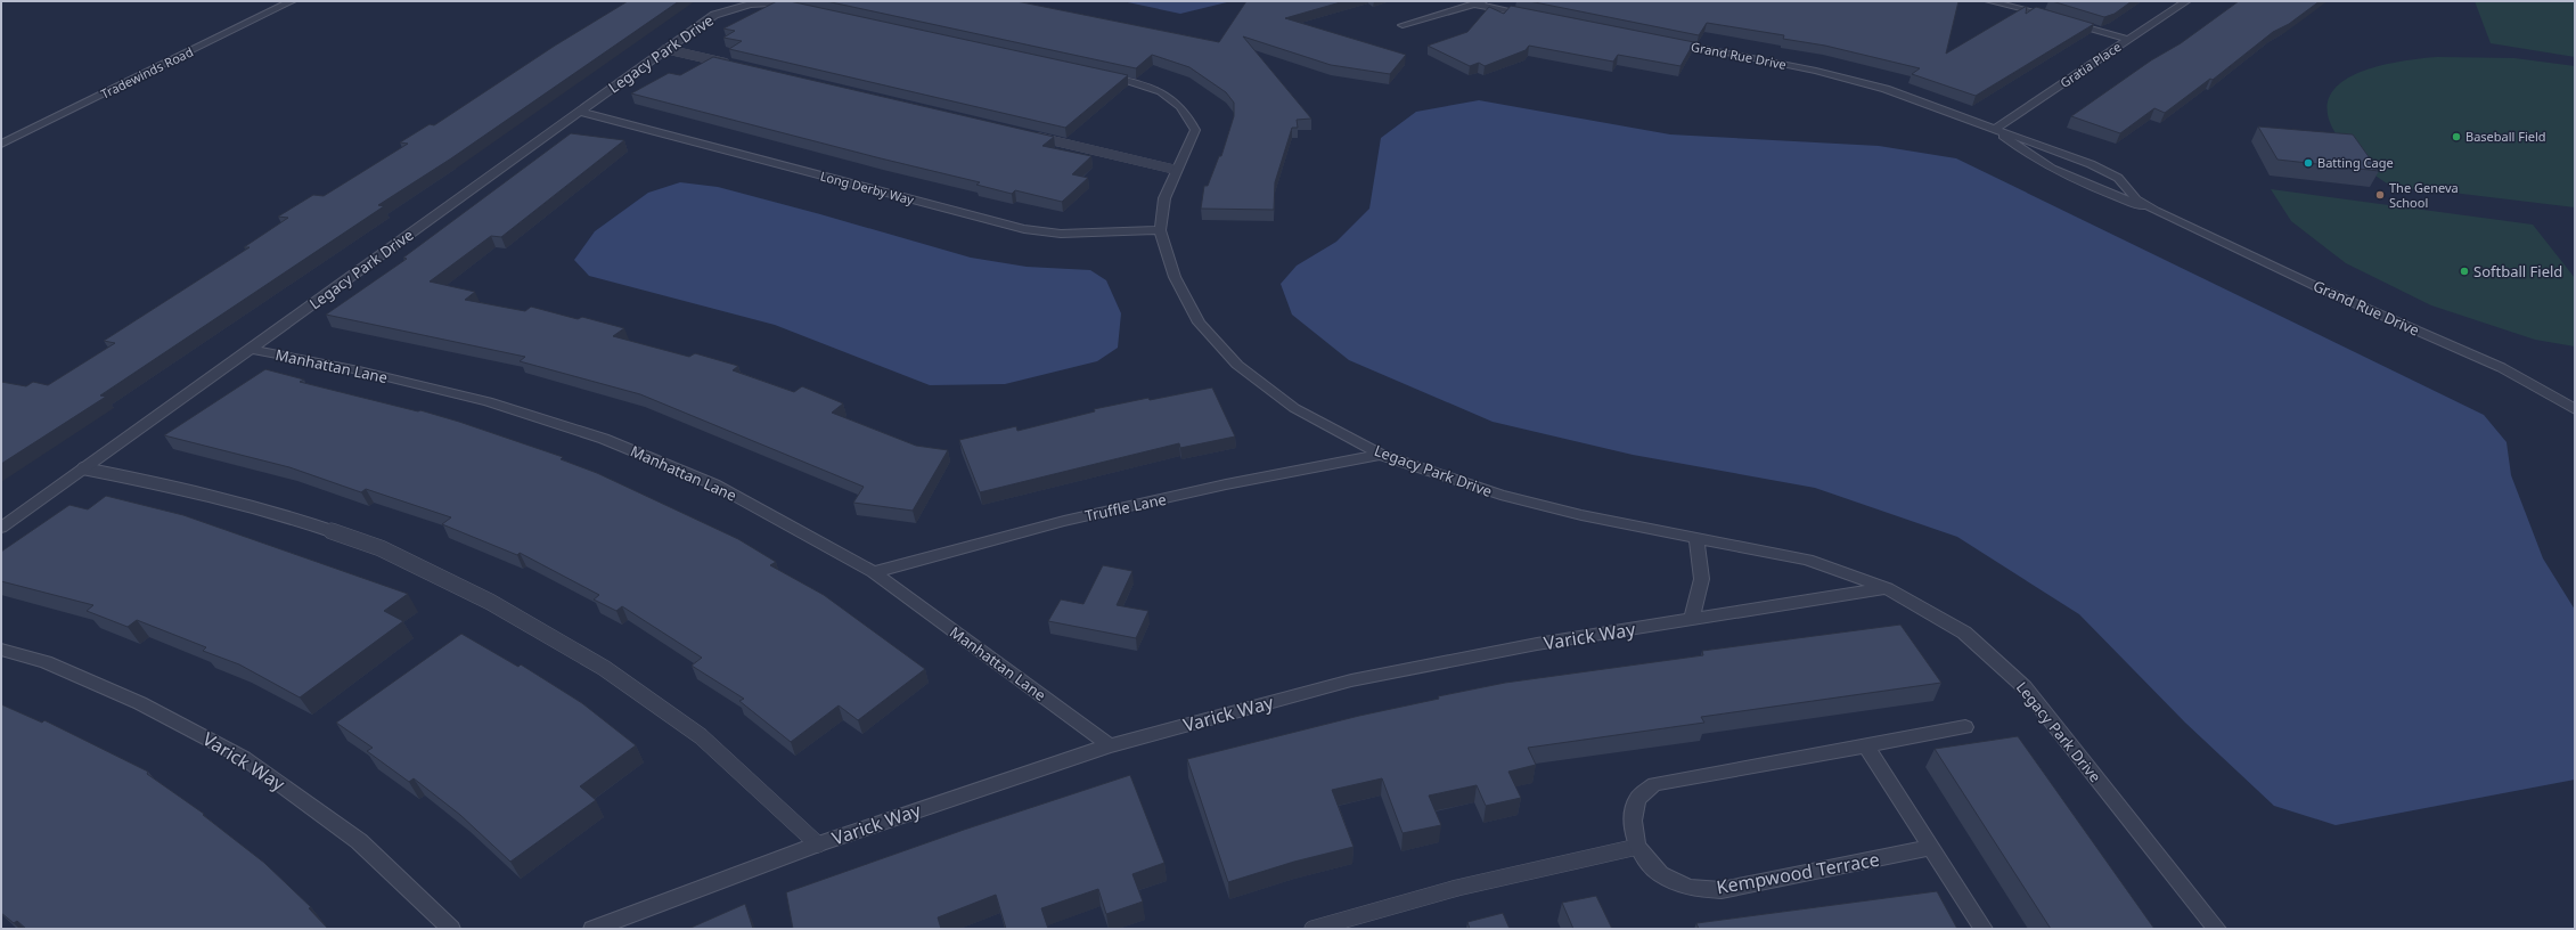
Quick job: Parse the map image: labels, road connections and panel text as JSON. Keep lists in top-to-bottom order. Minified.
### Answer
{"streets":{"street":["Legacy Park Drive","Grand Rue Drive","Gratia Place","Tradewinds Road","Long Derby Way","Manhattan Lane","Truffle Lane","Varick Way","Kempwood Terrace"]},"crossings":[["Legacy Park Drive","Long Derby Way"],["Legacy Park Drive","Manhattan Lane"],["Legacy Park Drive","Truffle Lane"],["Legacy Park Drive","Varick Way"],["Grand Rue Drive","Gratia Place"],["Manhattan Lane","Truffle Lane"],["Manhattan Lane","Varick Way"]],"places":["Baseball Field","Batting Cage","The Geneva School","Softball Field"]}
